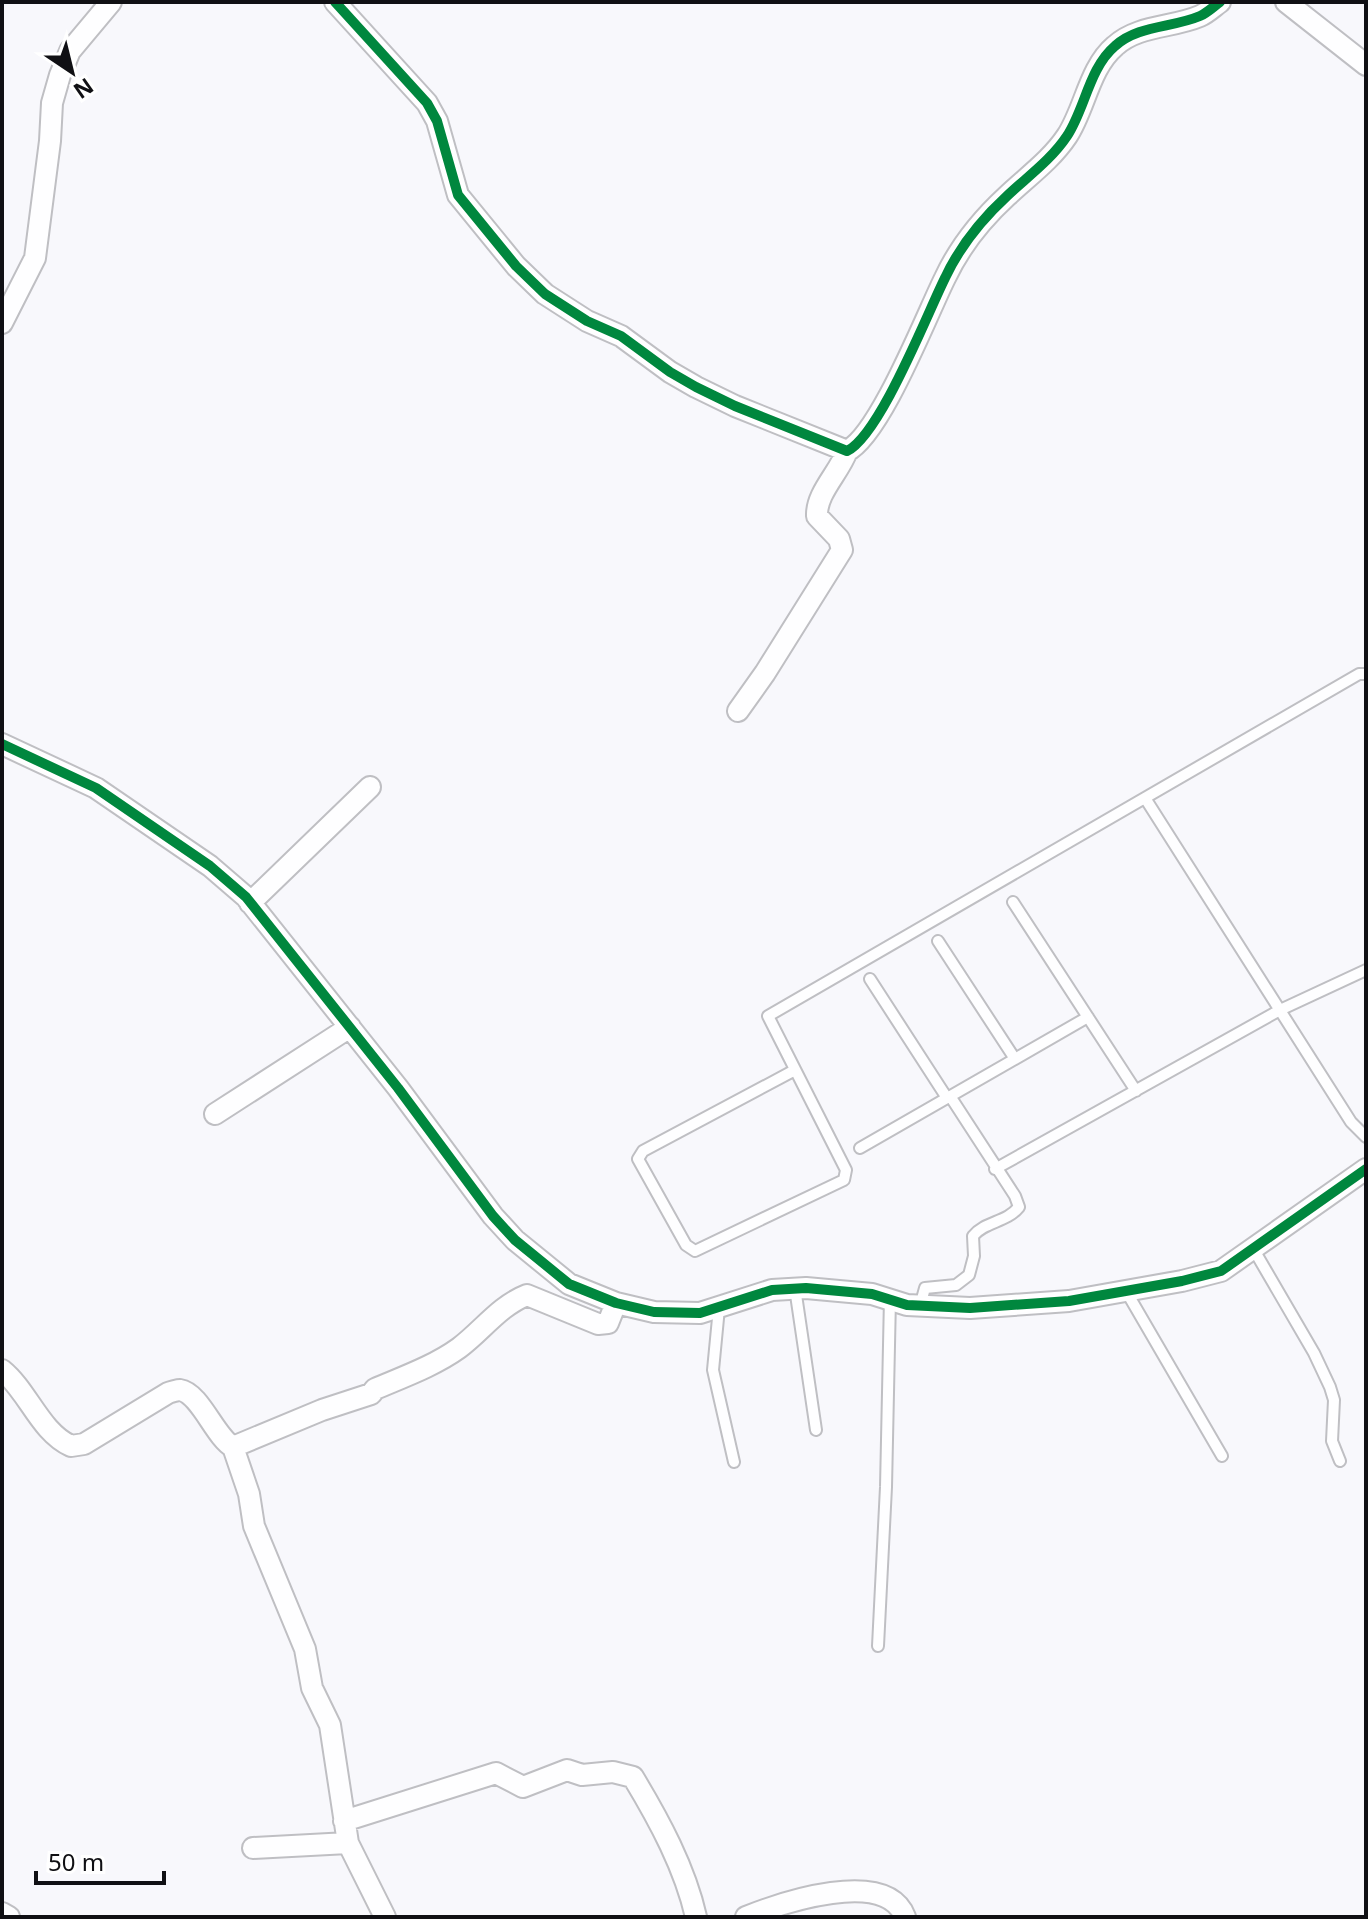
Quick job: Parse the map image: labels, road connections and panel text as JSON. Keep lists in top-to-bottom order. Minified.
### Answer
{"scale_bar":"50 m","north":"bottom right"}
